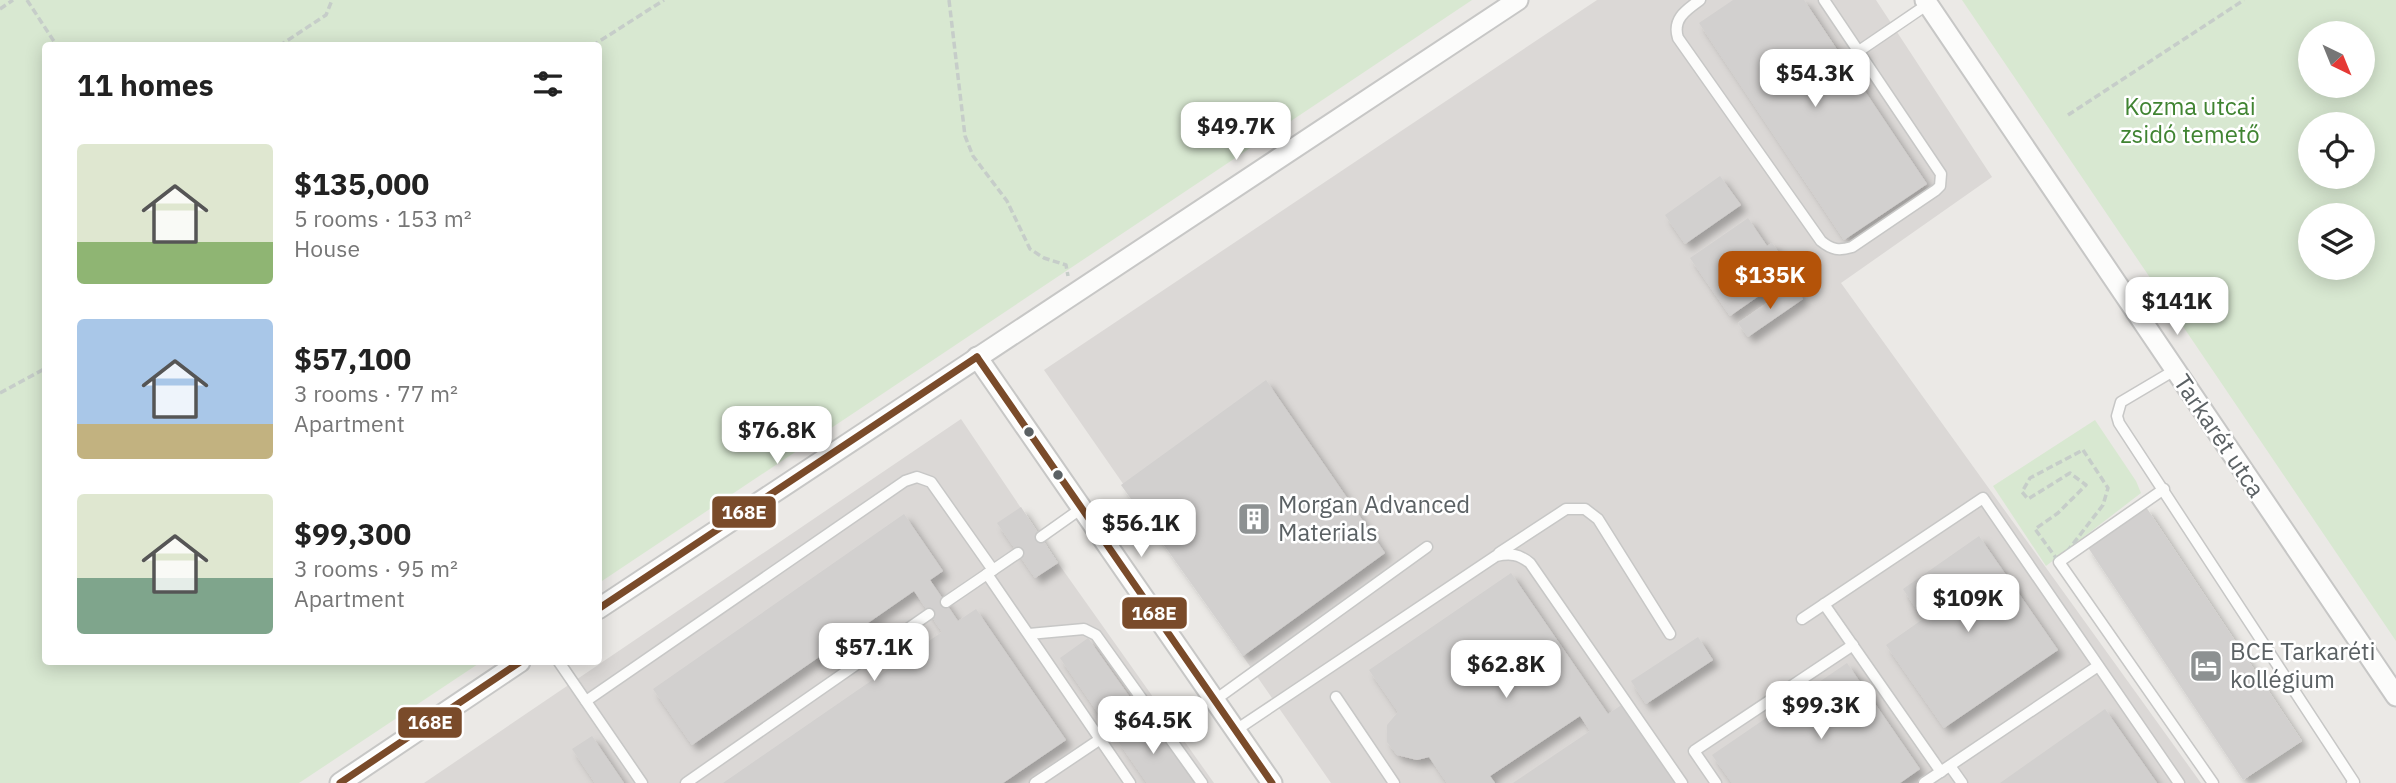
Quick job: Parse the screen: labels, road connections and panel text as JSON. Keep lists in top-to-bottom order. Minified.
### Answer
{"streets":{"street":["Tarkarét utca"]},"parks":["Kozma utcai zsidó temető"],"places":{"building":["Morgan Advanced Materials"],"hotel":["BCE Tarkaréti kollégium"]},"lines":["transit line 168E"],"north":"bottom right","page":{"heading":"11 homes","price":["$54.3K","$49.7K","$135K","$141K","$76.8K","$56.1K","$109K","$57.1K","$62.8K","$99.3K","$64.5K"],"list":[{"name":"$135,000","note":"5 rooms · 153 m² · House"},{"name":"$57,100","note":"3 rooms · 77 m² · Apartment"},{"name":"$99,300","note":"3 rooms · 95 m² · Apartment"}]}}
